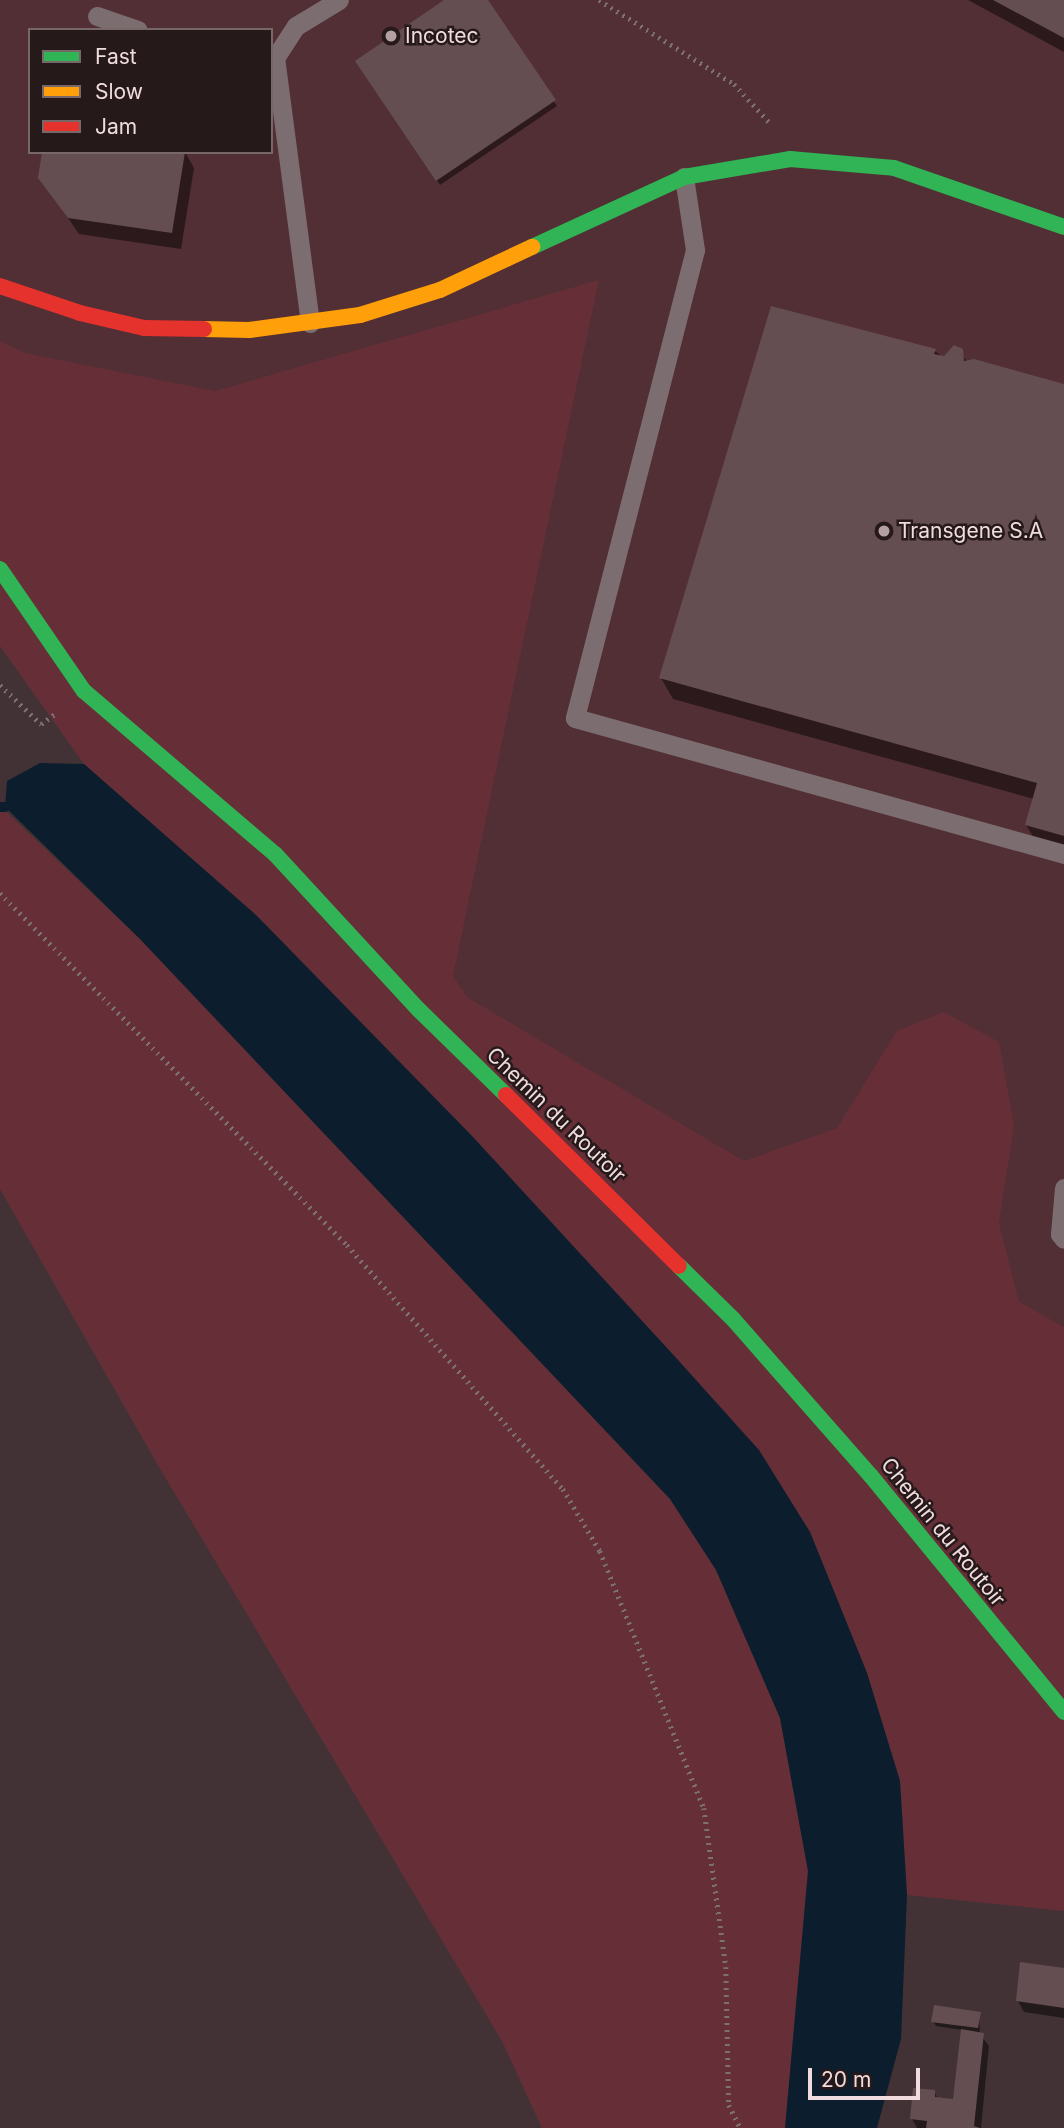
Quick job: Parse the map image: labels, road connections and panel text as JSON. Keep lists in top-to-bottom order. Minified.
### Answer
{"streets":{"street":["Chemin du Routoir"]},"places":["Incotec","Transgene S.A"],"legend":["Fast","Slow","Jam"],"scale_bar":"20 m"}
